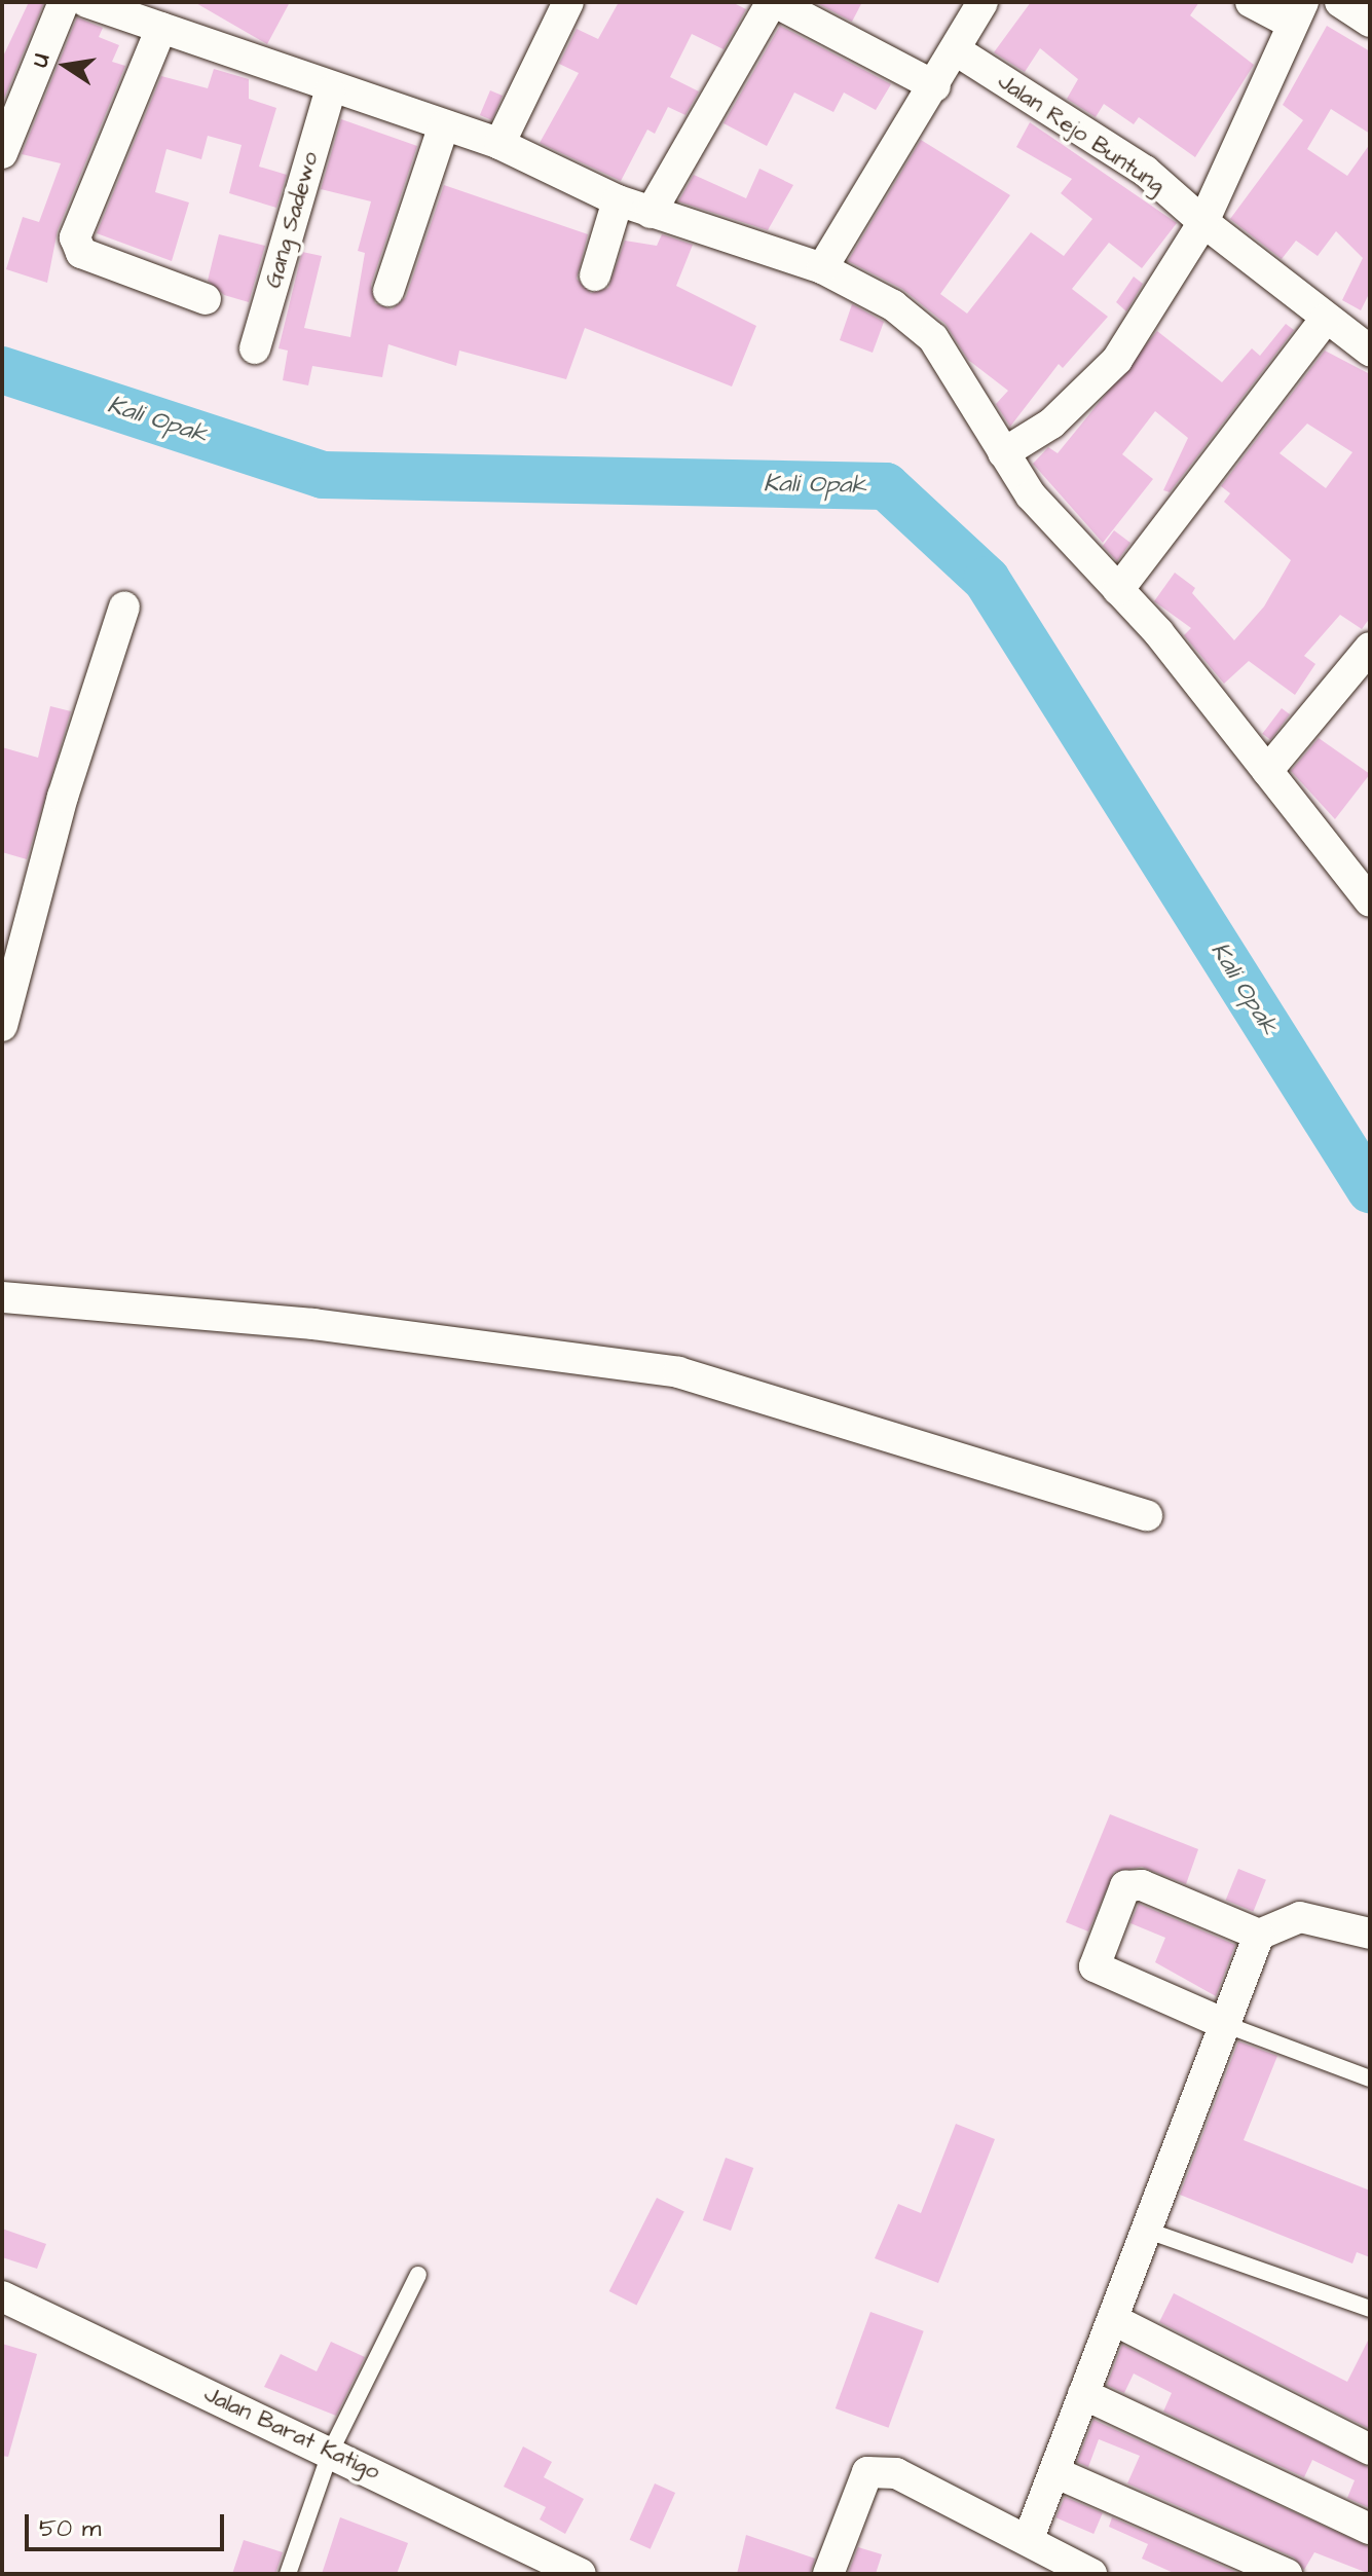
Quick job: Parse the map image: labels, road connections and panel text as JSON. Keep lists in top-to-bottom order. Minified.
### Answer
{"streets":{"street":["Jalan Rejo Buntung","Gang Sadewo","Jalan Barat Katigo"]},"water":["Kali Opak"],"scale_bar":"50 m","north":"left"}
